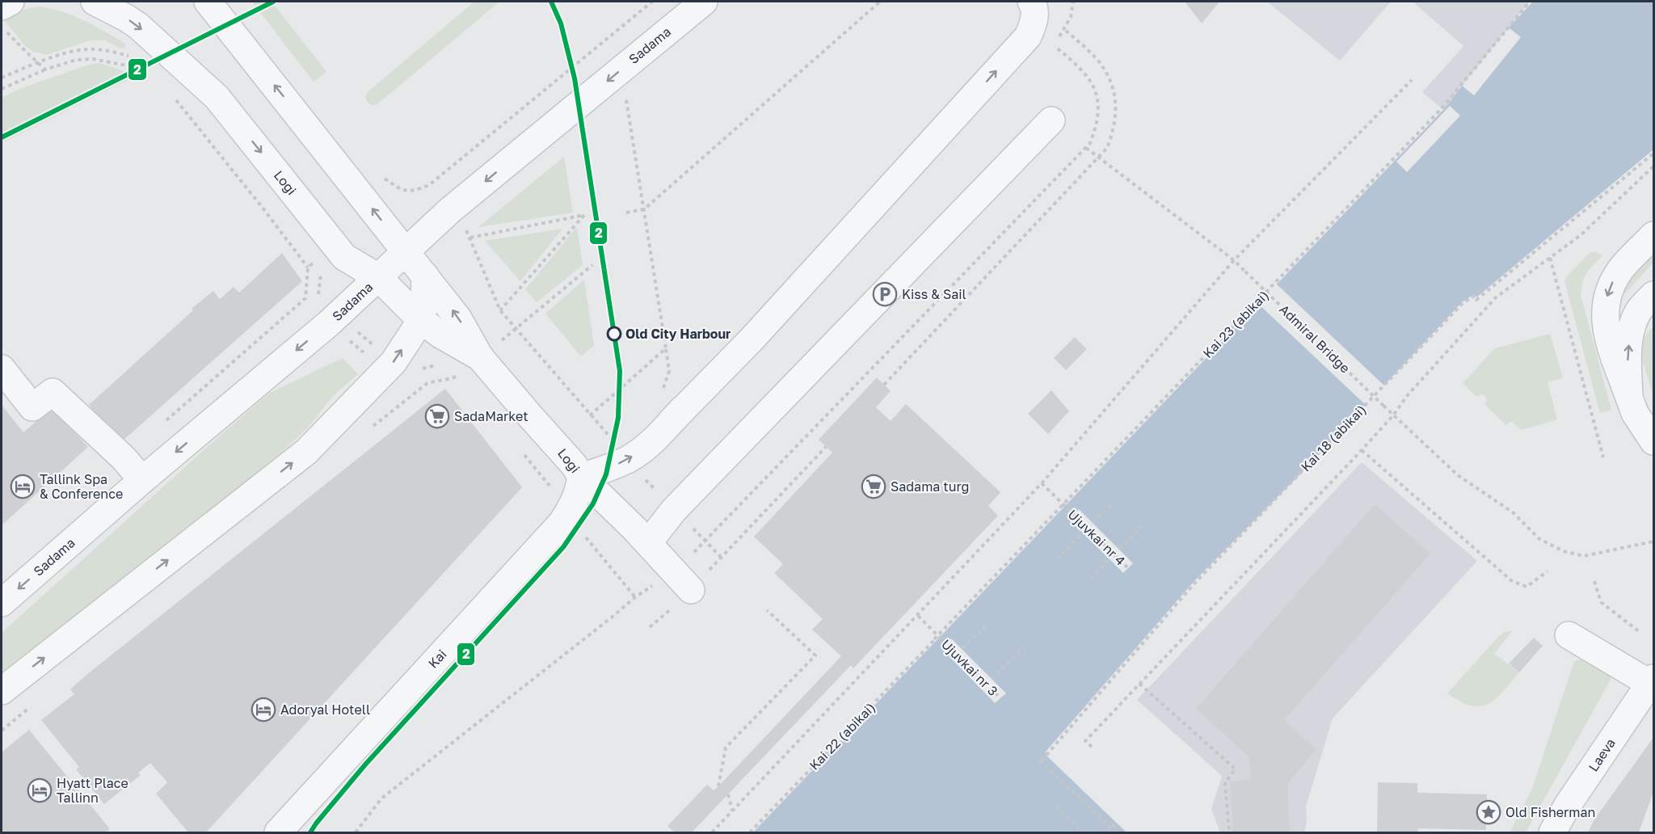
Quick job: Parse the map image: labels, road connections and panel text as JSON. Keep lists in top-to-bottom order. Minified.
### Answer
{"streets":{"street":["Sadama","Logi","Kai","Laeva"],"path":["Kai 23 (abikai)","Admiral Bridge","Kai 18 (abikai)","Ujuvkai nr 4","Ujuvkai nr 3","Kai 22 (abikai)"]},"crossings":[["Sadama","Logi"],["Logi","Kai"],["Kai 23 (abikai)","Kai 22 (abikai)"]],"places":{"parking":["Kiss & Sail"],"other":["Old City Harbour"],"supermarket":["SadaMarket","Sadama turg"],"hotel":["Tallink Spa & Conference","Adoryal Hotell","Hyatt Place Tallinn"],"place":["Old Fisherman"]},"lines":["transit line 2"]}
